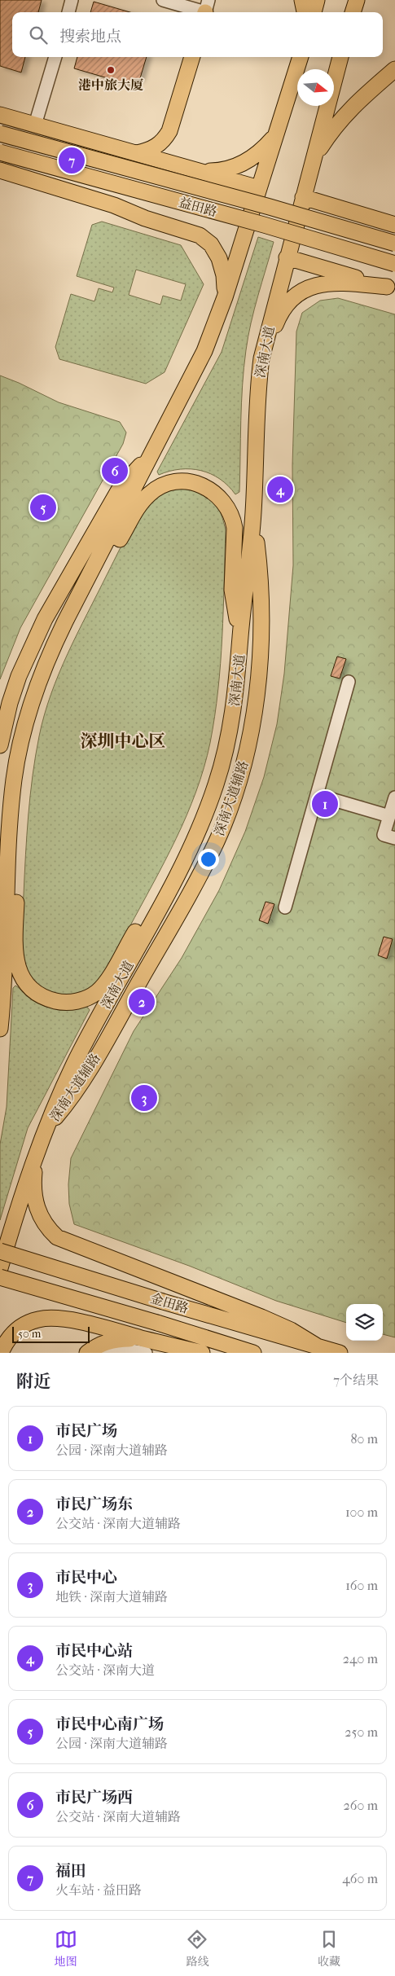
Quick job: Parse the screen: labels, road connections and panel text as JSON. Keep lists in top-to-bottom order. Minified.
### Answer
{"streets":{"main road":["益田路","深南大道","深南大道辅路","金田路"]},"crossings":[["深南大道","深南大道辅路"],["深南大道","金田路"]],"districts":["深圳中心区"],"places":["港中旅大厦"],"scale_bar":"50 m","north":"right","page":{"search":"搜索地点","pins":["7","6","4","5","1","2","3"],"scale":"50 m","heading":["附近","7个结果"],"list":[{"mark":"1","name":"市民广场","note":"公园 · 深南大道辅路","value":"80 m"},{"mark":"2","name":"市民广场东","note":"公交站 · 深南大道辅路","value":"100 m"},{"mark":"3","name":"市民中心","note":"地铁 · 深南大道辅路","value":"160 m"},{"mark":"4","name":"市民中心站","note":"公交站 · 深南大道","value":"240 m"},{"mark":"5","name":"市民中心南广场","note":"公园 · 深南大道辅路","value":"250 m"},{"mark":"6","name":"市民广场西","note":"公交站 · 深南大道辅路","value":"260 m"},{"mark":"7","name":"福田","note":"火车站 · 益田路","value":"460 m"}],"nav":["地图","路线","收藏"]}}
